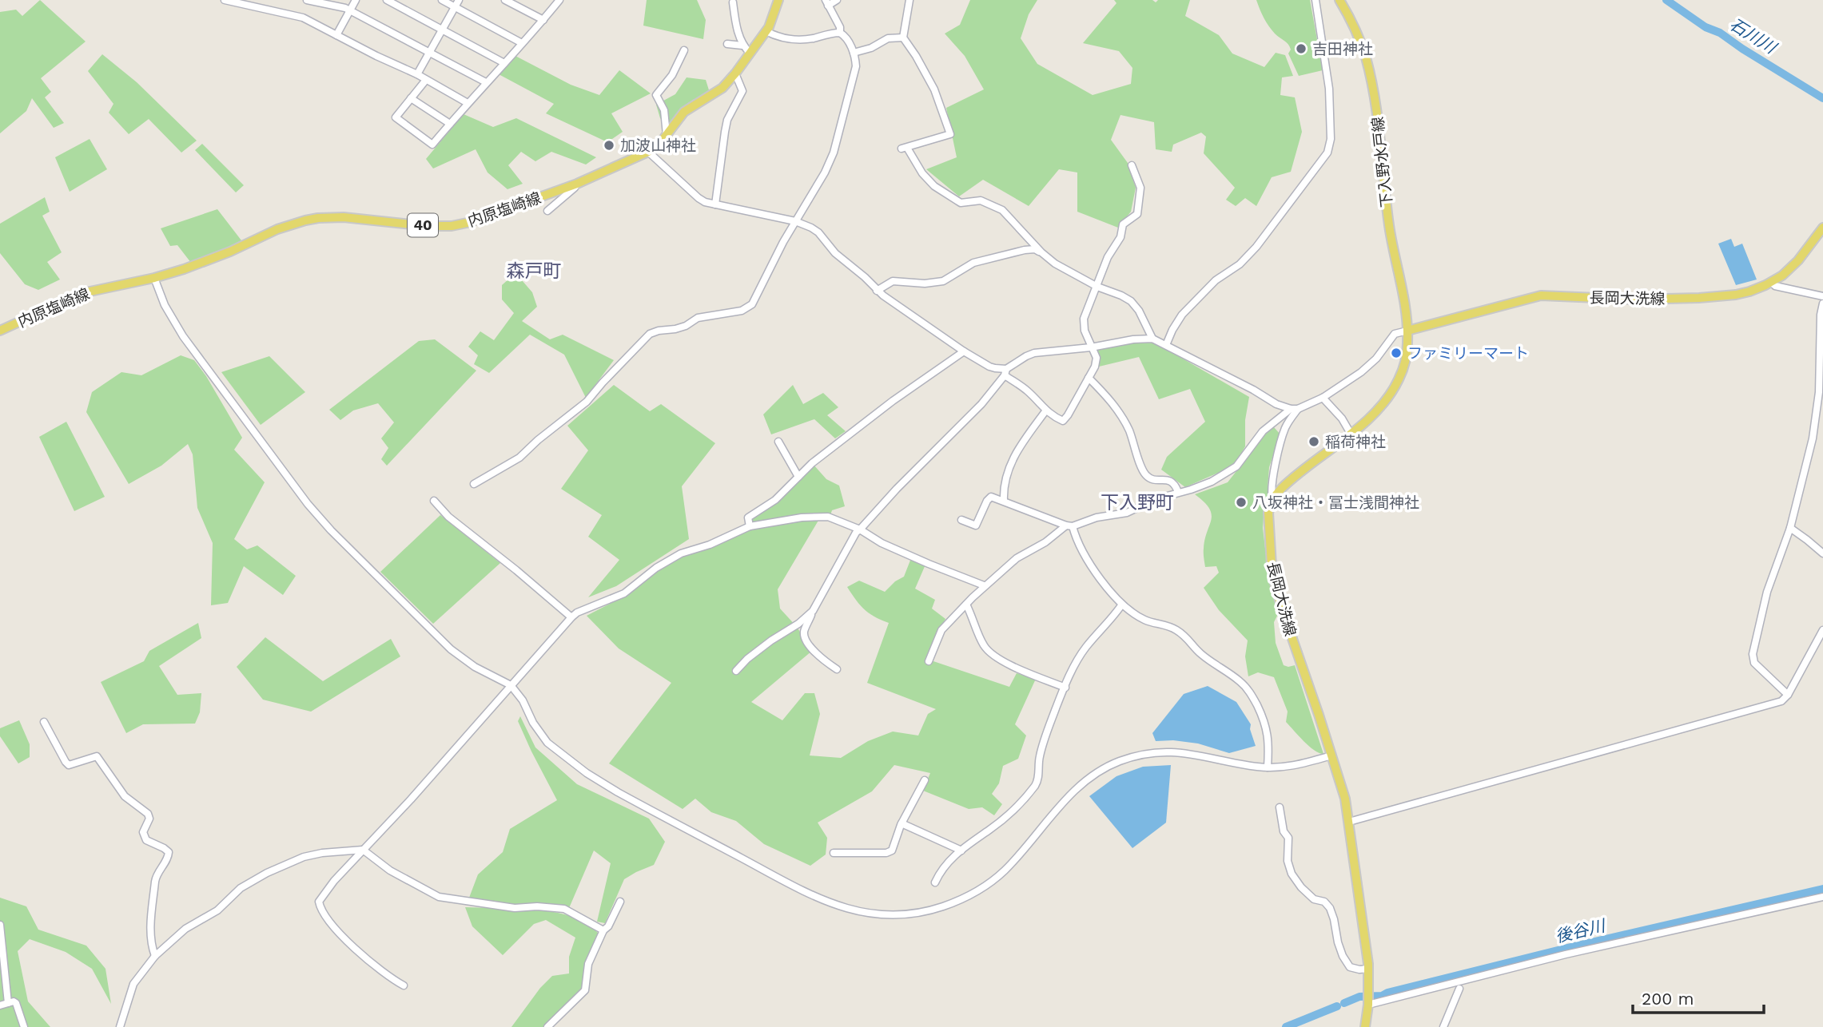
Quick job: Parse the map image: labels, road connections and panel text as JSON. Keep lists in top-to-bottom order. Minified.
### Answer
{"streets":{"main road":["下入野水戸線","内原塩崎線","40","長岡大洗線"]},"crossings":[["下入野水戸線","長岡大洗線"]],"districts":["森戸町","下入野町"],"water":["石川川","後谷川"],"places":["吉田神社","加波山神社","ファミリーマート","稲荷神社","八坂神社・冨士浅間神社"],"scale_bar":"200 m"}
